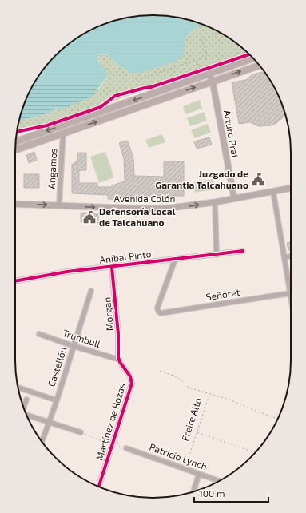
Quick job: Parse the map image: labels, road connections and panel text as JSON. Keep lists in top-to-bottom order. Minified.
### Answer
{"streets":{"main road":["Avenida Colón"],"street":["Arturo Prat","Angamos","Aníbal Pinto","Señoret","Morgan","Trumbull","Castellón","Martínez de Rozas","Patricio Lynch"],"path":["Freire Alto"]},"crossings":[["Arturo Prat","Avenida Colón"],["Angamos","Avenida Colón"],["Aníbal Pinto","Señoret"],["Aníbal Pinto","Morgan"],["Morgan","Trumbull"],["Morgan","Martínez de Rozas"],["Trumbull","Castellón"],["Trumbull","Martínez de Rozas"],["Freire Alto","Patricio Lynch"]],"one_way":["Avenida Colón"],"places":{"public building":["Juzgado de Garantia Talcahuano","Defensoría Local de Talcahuano"]},"scale_bar":"100 m"}
